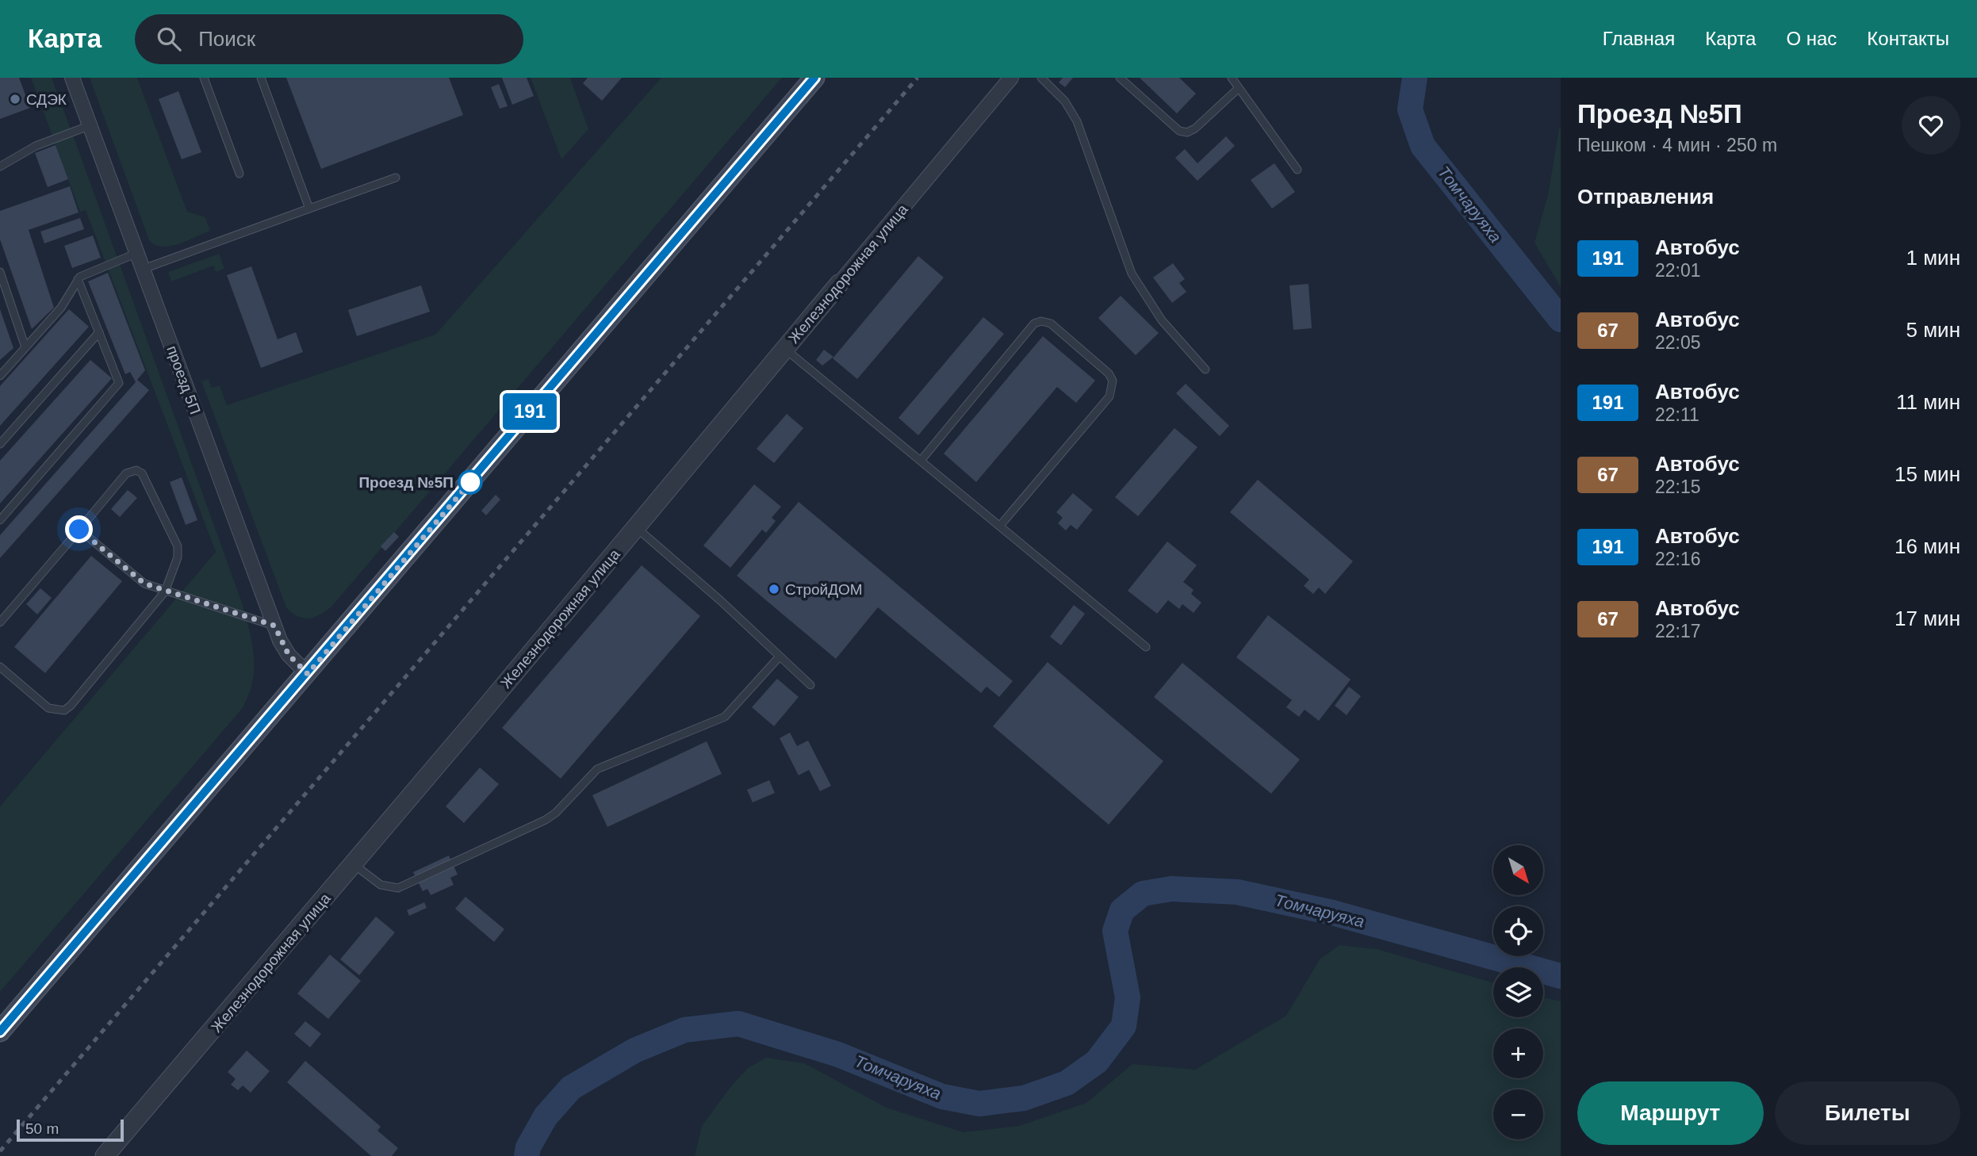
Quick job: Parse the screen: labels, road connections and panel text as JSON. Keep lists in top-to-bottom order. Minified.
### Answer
{"streets":{"street":["Железнодорожная улица","проезд 5П"]},"water":["Томчаруяха"],"places":["СДЭК","Проезд №5П","СтройДОМ"],"lines":["bus line 191"],"scale_bar":"50 m","north":"bottom right","page":{"header":"Карта","search":"Поиск","nav":["Главная","Карта","О нас","Контакты"],"on_map":"191","heading":[["Проезд №5П","Пешком · 4 мин · 250 m"],"Отправления"],"list":[{"mark":"191","name":"Автобус","note":"22:01","value":"1 мин"},{"mark":"67","name":"Автобус","note":"22:05","value":"5 мин"},{"mark":"191","name":"Автобус","note":"22:11","value":"11 мин"},{"mark":"67","name":"Автобус","note":"22:15","value":"15 мин"},{"mark":"191","name":"Автобус","note":"22:16","value":"16 мин"},{"mark":"67","name":"Автобус","note":"22:17","value":"17 мин"}],"map_buttons":["+","−"],"buttons":["Маршрут","Билеты"],"scale":"50 m"}}
